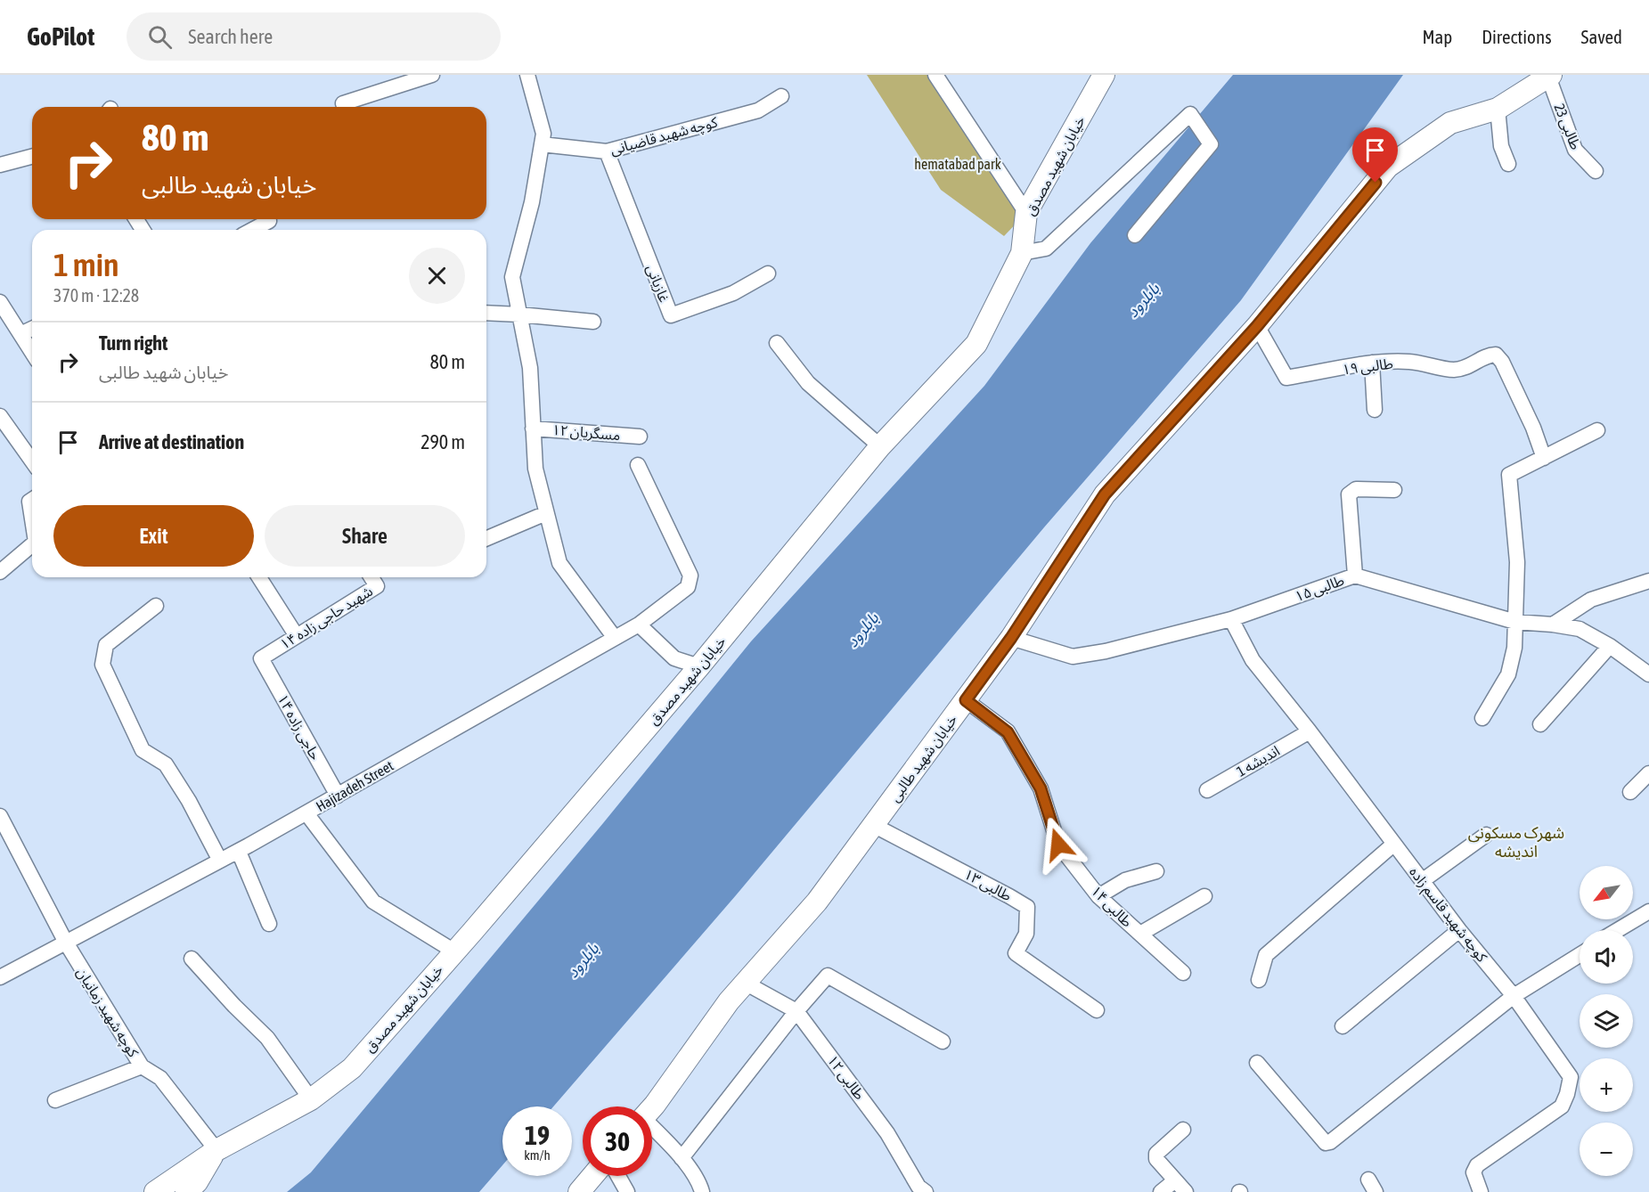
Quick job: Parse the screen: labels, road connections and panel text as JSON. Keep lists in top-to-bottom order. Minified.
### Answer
{"streets":{"street":["طالبی 23","کوچه شهید قاضیانی","خیابان شهید مصدق","غازیانی","طالبی ۱۹","مسگریان ۱۲","طالبی ۱۵","شهید حاجی زاده ۱۴","حاجی زاده ۱۴","خیابان شهید طالبی","اندیشه 1","Hajizadeh Street","طالبی ۱۳","طالبی ۱۴","کوچه شهید قاسم زاده","کوچه شهید زمانیان","طالبی ۱۲"]},"crossings":[["طالبی 23","خیابان شهید طالبی"],["کوچه شهید قاضیانی","غازیانی"],["خیابان شهید مصدق","کوچه شهید زمانیان"],["طالبی ۱۹","خیابان شهید طالبی"],["طالبی ۱۵","خیابان شهید طالبی"],["طالبی ۱۵","کوچه شهید قاسم زاده"],["شهید حاجی زاده ۱۴","حاجی زاده ۱۴"],["حاجی زاده ۱۴","Hajizadeh Street"],["خیابان شهید طالبی","طالبی ۱۳"],["خیابان شهید طالبی","طالبی ۱۴"],["خیابان شهید طالبی","طالبی ۱۲"],["اندیشه 1","کوچه شهید قاسم زاده"],["Hajizadeh Street","کوچه شهید زمانیان"]],"districts":["شهرک مسکونی اندیشه"],"water":["بابلرود"],"parks":["hematabad park"],"north":"bottom left","page":{"header":"GoPilot","search":"Search here","nav":["Map","Directions","Saved"],"turn":["80 m","خیابان شهید طالبی"],"heading":["1 min","370 m · 12:28"],"list":[{"name":"Turn right","note":"خیابان شهید طالبی","value":"80 m"},{"name":"Arrive at destination","value":"290 m"}],"buttons":["Exit","Share"],"map_buttons":["+","−"],"speed":"19 km/h","limit":"30"}}
